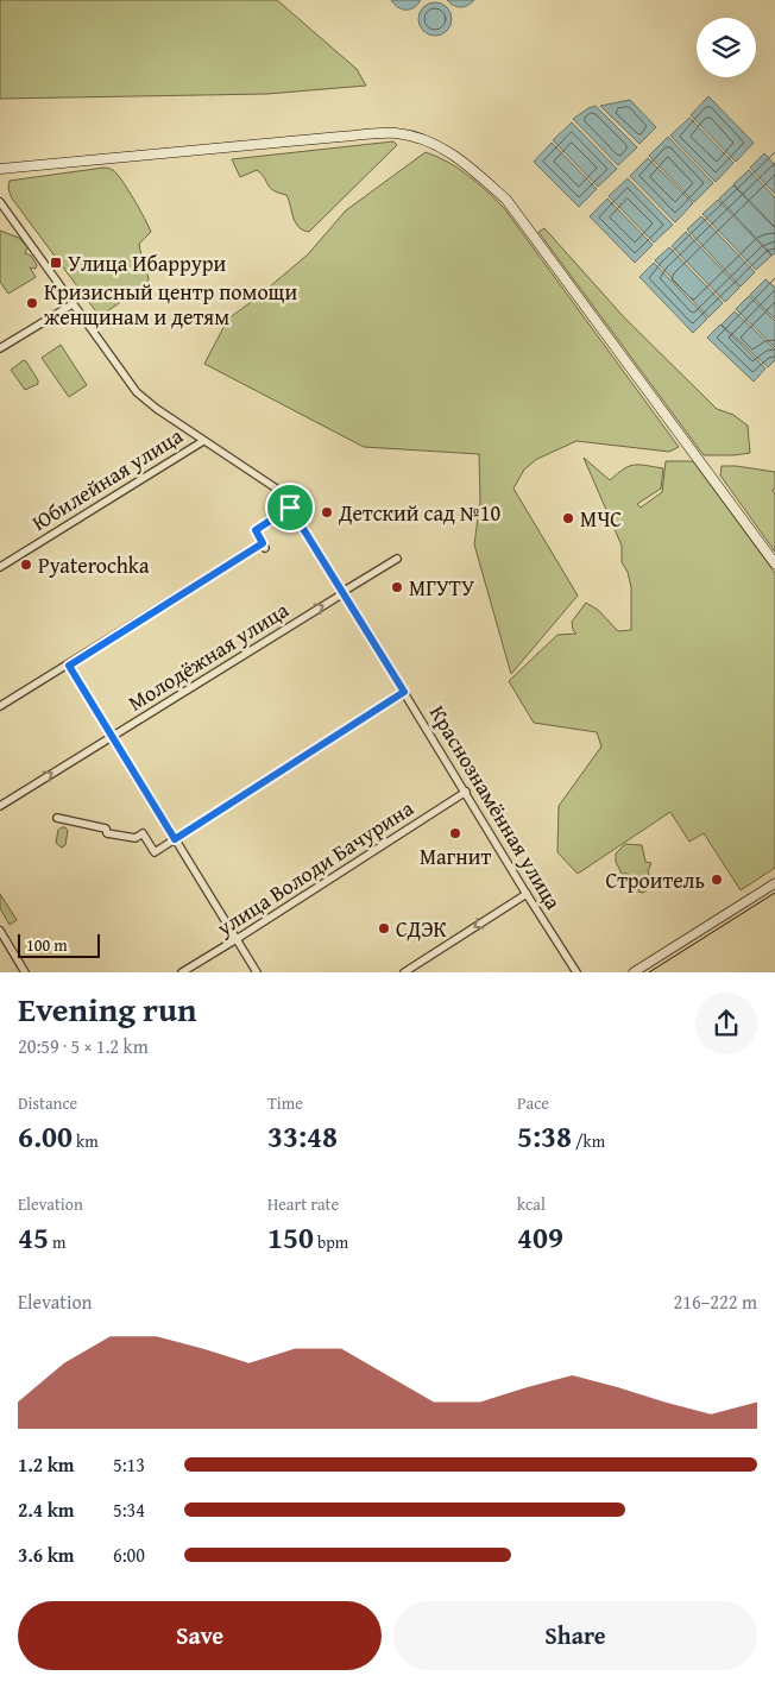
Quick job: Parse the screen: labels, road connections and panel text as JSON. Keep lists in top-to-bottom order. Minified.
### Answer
{"streets":{"street":["Юбилейная улица","Молодёжная улица","Краснознамённая улица","улица Володи Бачурина"]},"crossings":[["Юбилейная улица","Краснознамённая улица"],["Молодёжная улица","Краснознамённая улица"],["Краснознамённая улица","улица Володи Бачурина"]],"one_way":["Молодёжная улица"],"places":{"transit":["Улица Ибаррури"],"other":["Кризисный центр помощи женщинам и детям","Детский сад №10","МЧС","Pyaterochka","МГУТУ","Магнит","Строитель","СДЭК"]},"scale_bar":"100 m","page":{"scale":"100 m","heading":["Evening run","20:59 · 5 × 1.2 km"],"stats":[["Distance","6.00 km"],["Time","33:48"],["Pace","5:38 /km"],["Elevation","45 m"],["Heart rate","150 bpm"],["kcal","409"]],"chart":["Elevation","216–222 m"],"list":[{"name":"1.2 km","note":"5:13"},{"name":"2.4 km","note":"5:34"},{"name":"3.6 km","note":"6:00"}],"buttons":["Save","Share"]}}
